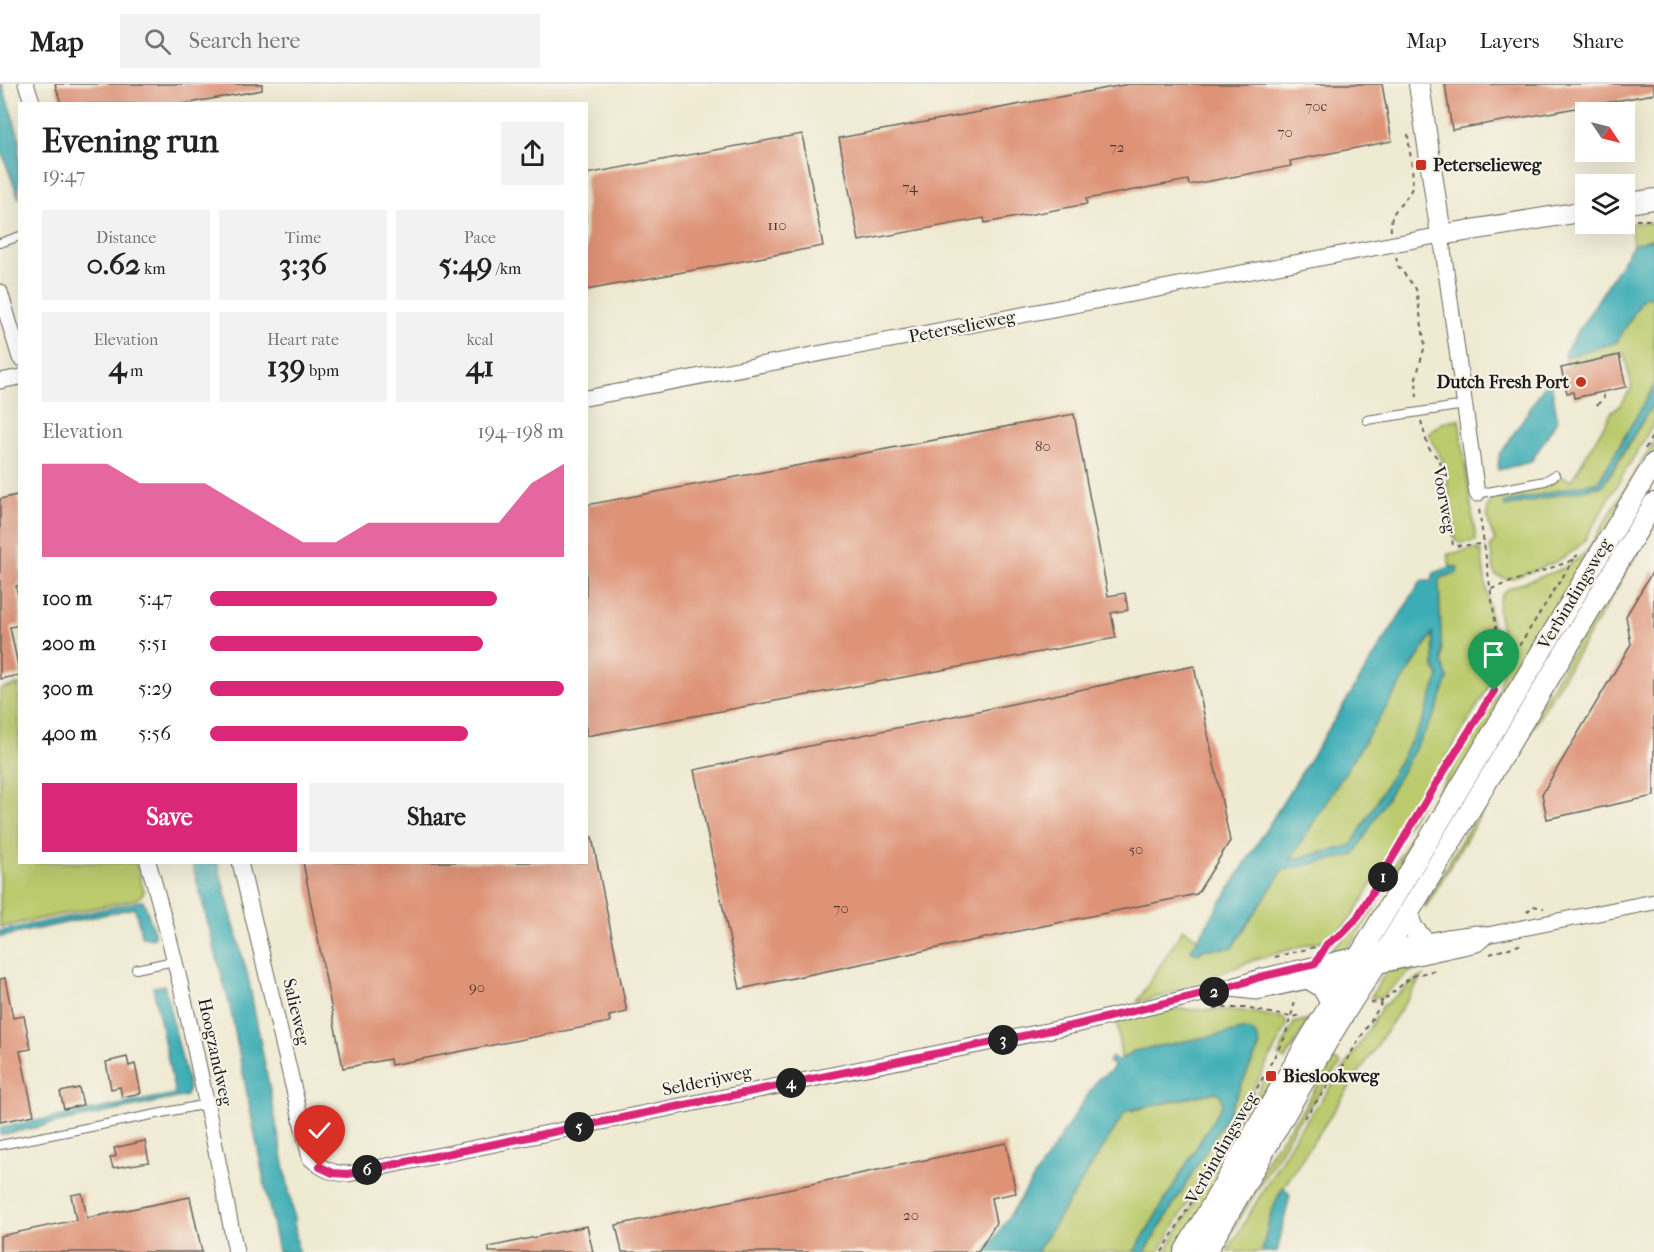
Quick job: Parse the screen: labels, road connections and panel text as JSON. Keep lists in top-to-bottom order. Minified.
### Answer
{"streets":{"street":["Peterselieweg","Voorweg","Verbindingsweg","Salieweg","Hoogzandweg","Selderijweg"]},"crossings":[["Peterselieweg","Voorweg"],["Voorweg","Verbindingsweg"],["Verbindingsweg","Selderijweg"],["Salieweg","Selderijweg"]],"places":{"transit":["Peterselieweg","Bieslookweg"],"other":["Dutch Fresh Port"]},"house_numbers":["70c","70","72","74","110","80","50","70","90","20"],"north":"bottom right","page":{"header":"Map","search":"Search here","nav":["Map","Layers","Share"],"heading":["Evening run","19:47"],"stats":[["Distance","0.62 km"],["Time","3:36"],["Pace","5:49 /km"],["Elevation","4 m"],["Heart rate","139 bpm"],["kcal","41"]],"chart":["Elevation","194–198 m"],"list":[{"name":"100 m","note":"5:47"},{"name":"200 m","note":"5:51"},{"name":"300 m","note":"5:29"},{"name":"400 m","note":"5:56"}],"buttons":["Save","Share"],"pins":["1","2","3","4","5","6"]}}
